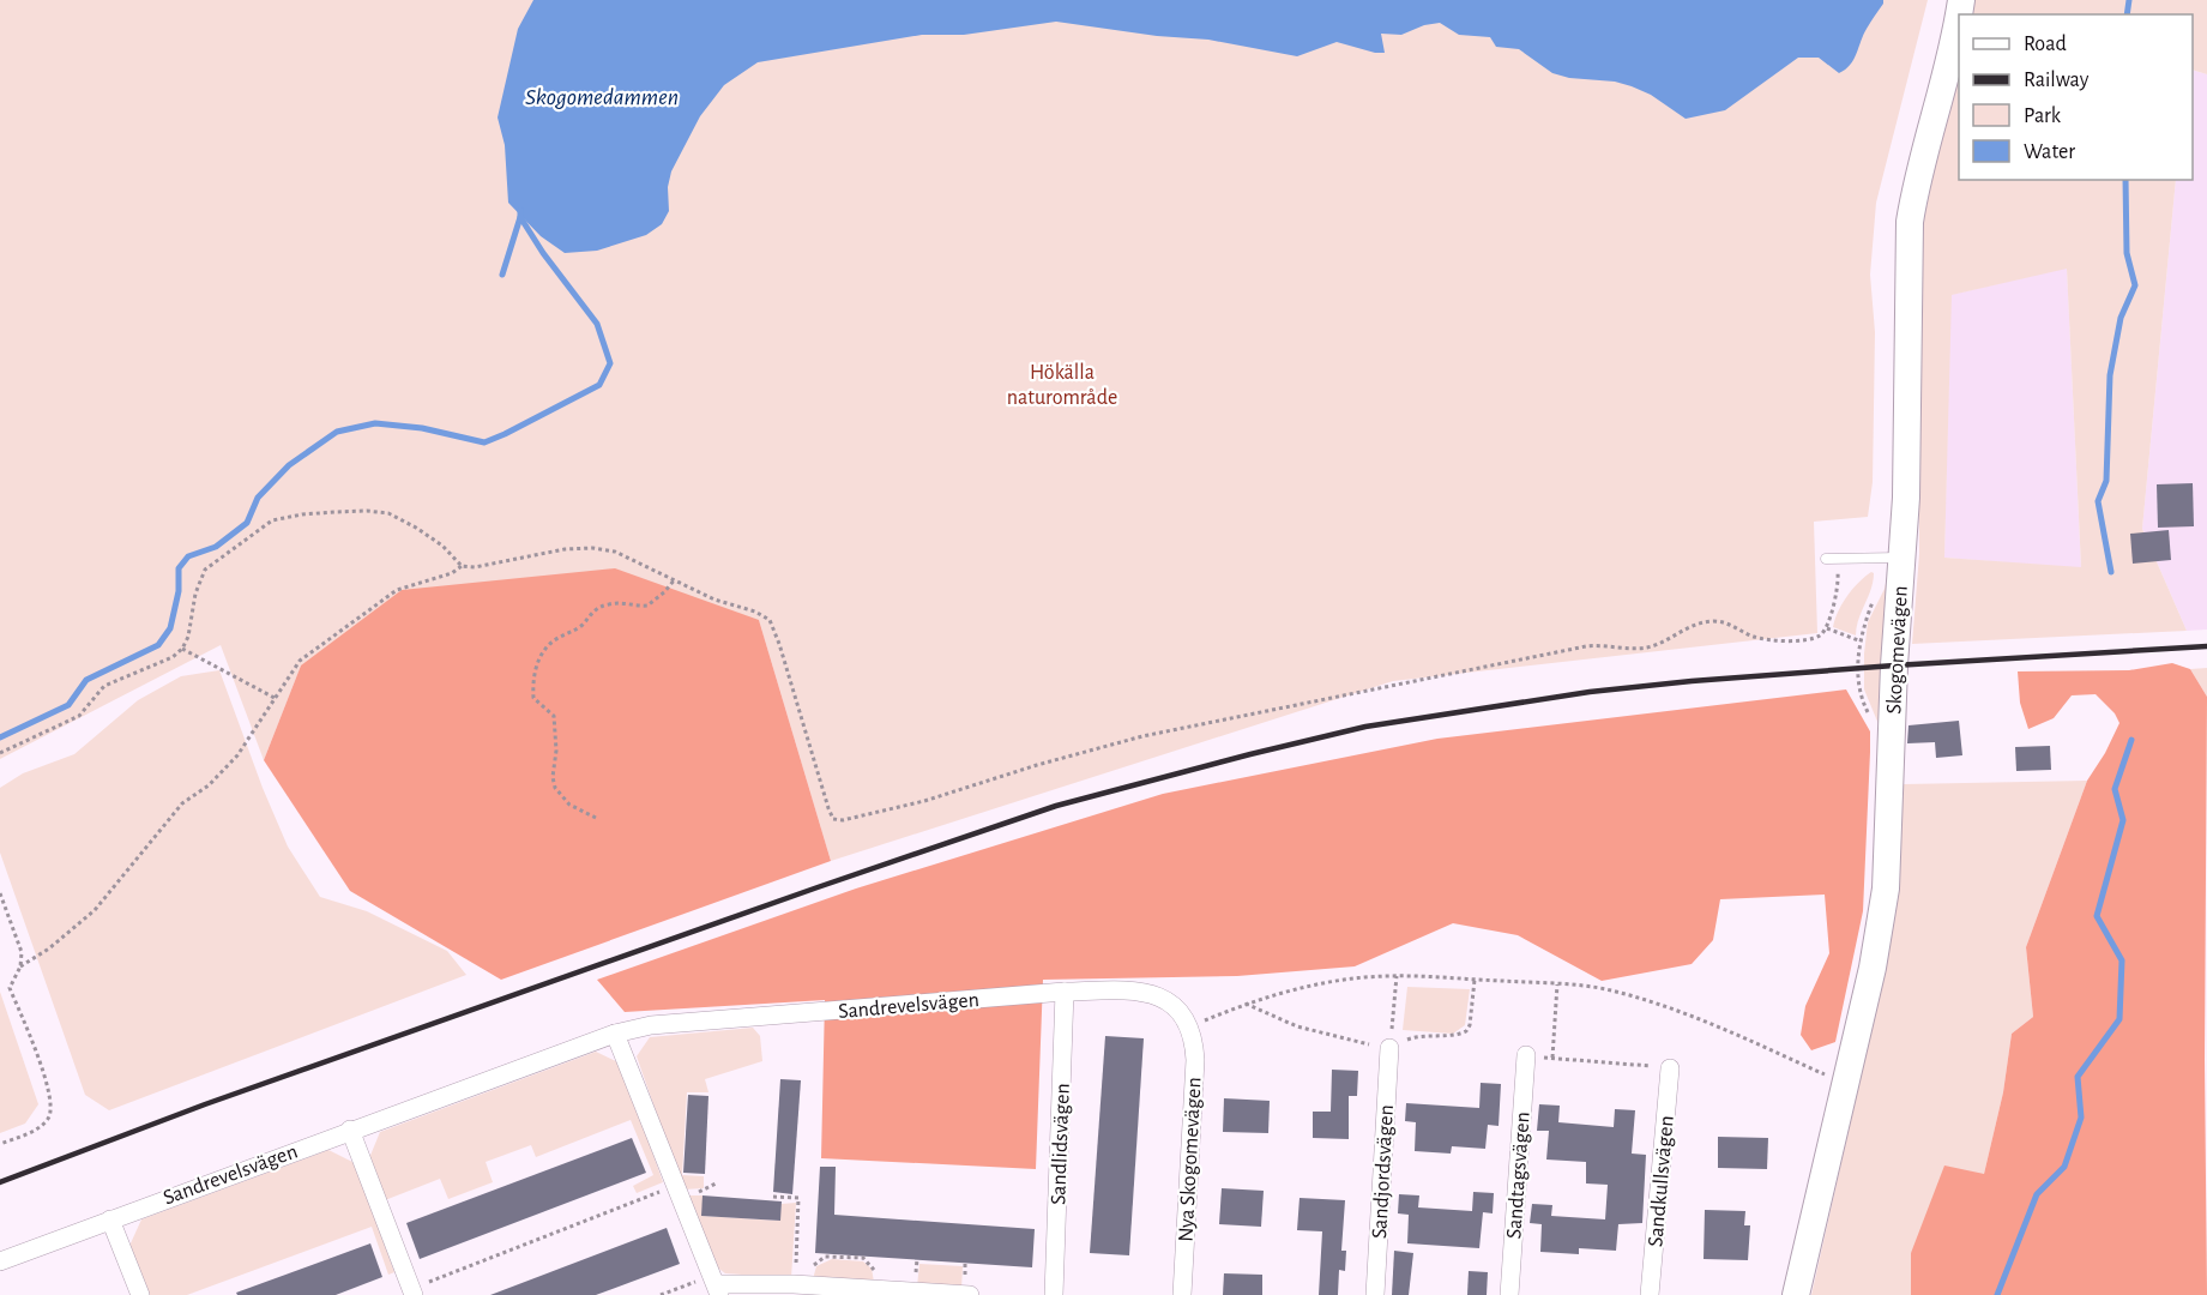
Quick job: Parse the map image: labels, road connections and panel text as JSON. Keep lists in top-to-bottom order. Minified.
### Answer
{"streets":{"street":["Skogomevägen","Sandrevelsvägen","Sandlidsvägen","Nya Skogomevägen","Sandjordsvägen","Sandtagsvägen","Sandkullsvägen"]},"crossings":[["Sandrevelsvägen","Sandlidsvägen"],["Sandrevelsvägen","Nya Skogomevägen"]],"water":["Skogomedammen"],"parks":["Hökälla naturområde"],"legend":["Road","Railway","Park","Water"]}
